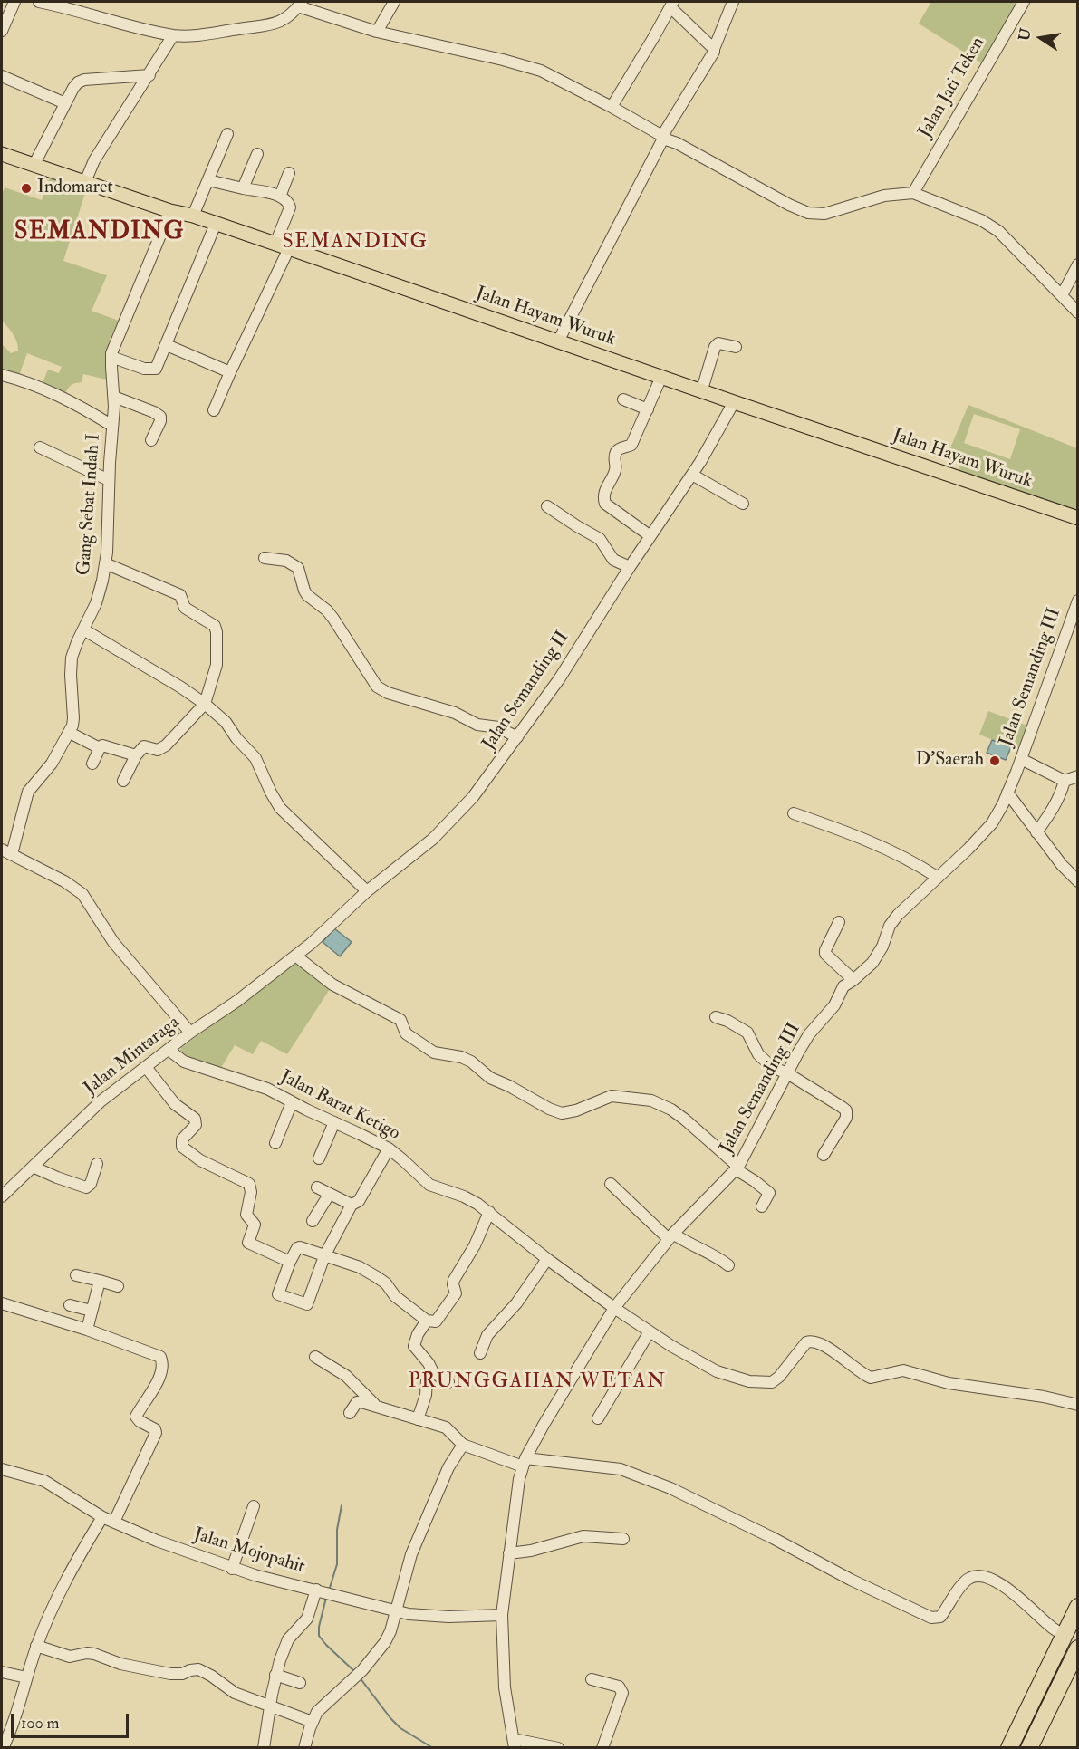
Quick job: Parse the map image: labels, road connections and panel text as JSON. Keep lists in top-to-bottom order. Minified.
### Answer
{"streets":{"main road":["Jalan Hayam Wuruk"],"street":["Jalan Jati Teken","Gang Sebat Indah I","Jalan Semanding III","Jalan Semanding II","Jalan Mintaraga","Jalan Barat Ketigo","Jalan Mojopahit"]},"crossings":[["Jalan Hayam Wuruk","Gang Sebat Indah I"],["Jalan Hayam Wuruk","Jalan Semanding II"],["Jalan Semanding III","Jalan Barat Ketigo"],["Jalan Semanding III","Jalan Mojopahit"],["Jalan Semanding II","Jalan Mintaraga"],["Jalan Mintaraga","Jalan Barat Ketigo"]],"districts":["SEMANDING","SEMANDING","PRUNGGAHAN WETAN"],"places":["Indomaret","D'Saerah"],"scale_bar":"100 m","north":"left"}
